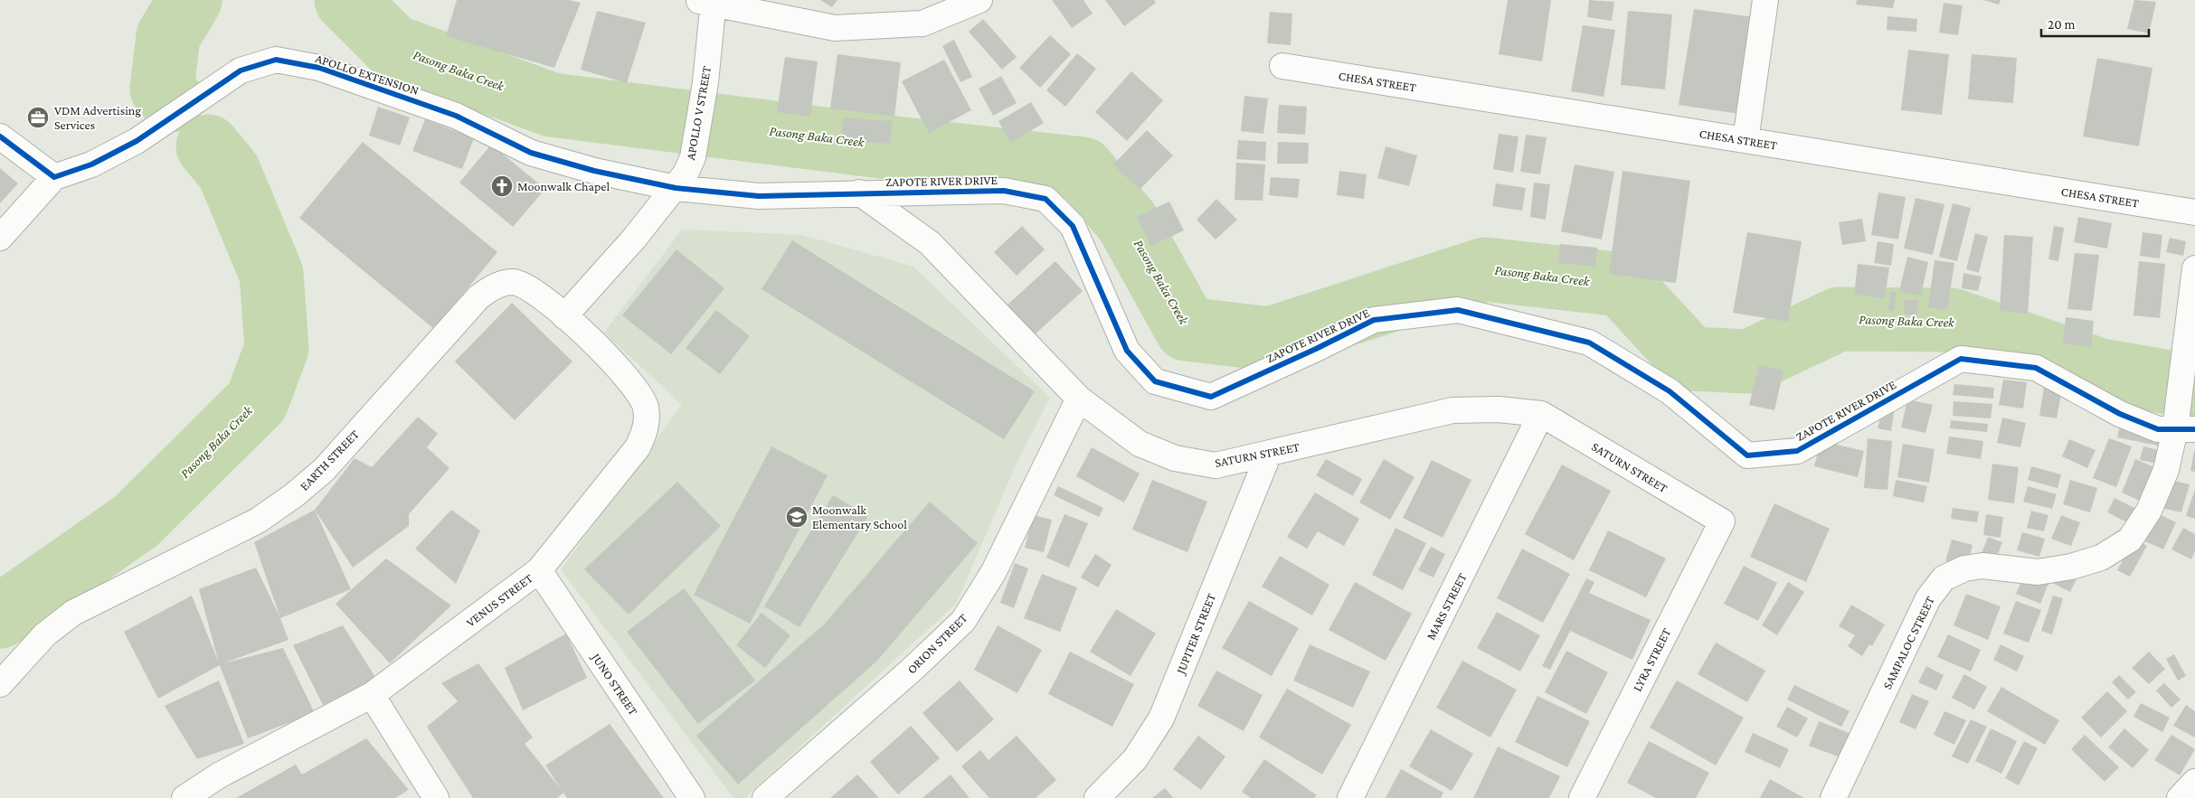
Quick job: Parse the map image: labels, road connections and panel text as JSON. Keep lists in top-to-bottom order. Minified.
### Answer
{"streets":{"street":["APOLLO EXTENSION","CHESA STREET","APOLLO V STREET","ZAPOTE RIVER DRIVE","SATURN STREET","EARTH STREET","VENUS STREET","MARS STREET","JUPITER STREET","SAMPALOC STREET","ORION STREET","LYRA STREET","JUNO STREET"]},"crossings":[["APOLLO EXTENSION","APOLLO V STREET"],["APOLLO EXTENSION","ZAPOTE RIVER DRIVE"],["APOLLO V STREET","ZAPOTE RIVER DRIVE"],["APOLLO V STREET","EARTH STREET"],["APOLLO V STREET","VENUS STREET"],["ZAPOTE RIVER DRIVE","SATURN STREET"],["ZAPOTE RIVER DRIVE","SAMPALOC STREET"],["SATURN STREET","MARS STREET"],["SATURN STREET","JUPITER STREET"],["SATURN STREET","ORION STREET"],["SATURN STREET","LYRA STREET"],["EARTH STREET","VENUS STREET"],["VENUS STREET","JUNO STREET"]],"water":["Pasong Baka Creek"],"places":{"office":["VDM Advertising Services"],"church":["Moonwalk Chapel"],"school or university":["Moonwalk Elementary School"]},"scale_bar":"20 m"}
